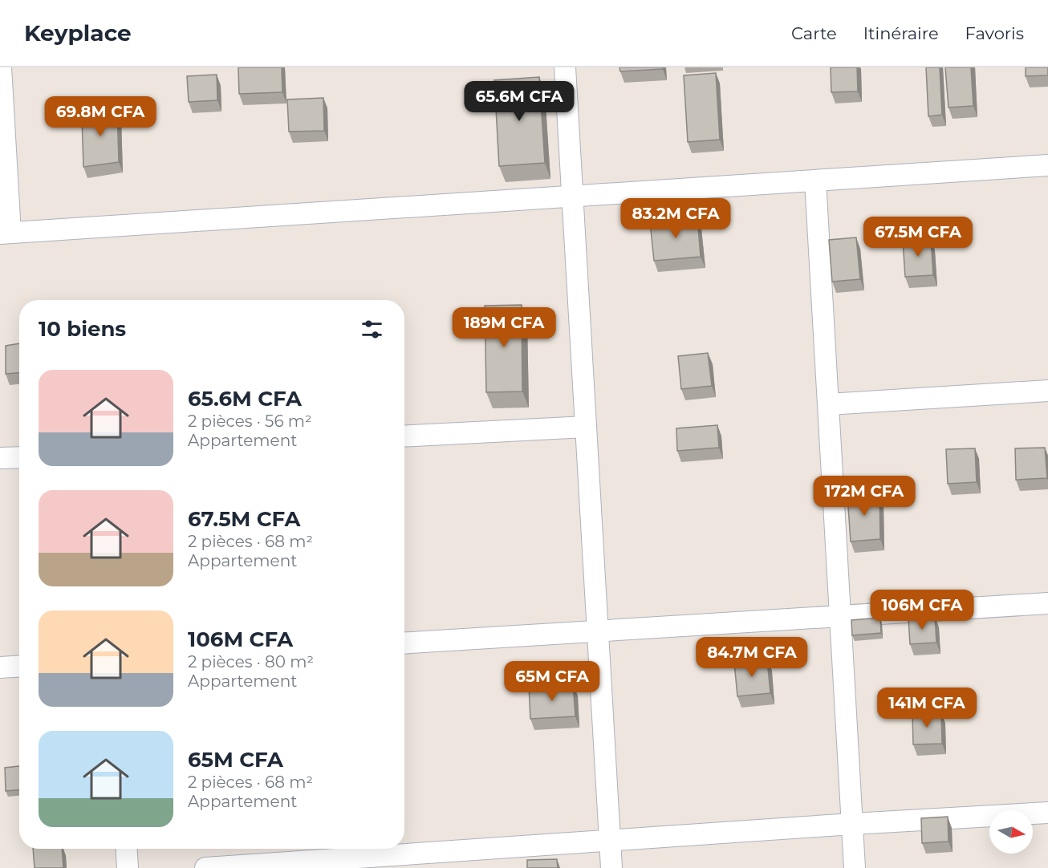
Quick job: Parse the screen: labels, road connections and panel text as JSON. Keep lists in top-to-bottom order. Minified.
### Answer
{"north":"right","page":{"header":"Keyplace","nav":["Carte","Itinéraire","Favoris"],"price":["65.6M CFA","69.8M CFA","83.2M CFA","67.5M CFA","189M CFA","172M CFA","106M CFA","84.7M CFA","65M CFA","141M CFA"],"heading":"10 biens","list":[{"name":"65.6M CFA","note":"2 pièces · 56 m² · Appartement"},{"name":"67.5M CFA","note":"2 pièces · 68 m² · Appartement"},{"name":"106M CFA","note":"2 pièces · 80 m² · Appartement"},{"name":"65M CFA","note":"2 pièces · 68 m² · Appartement"}]}}
